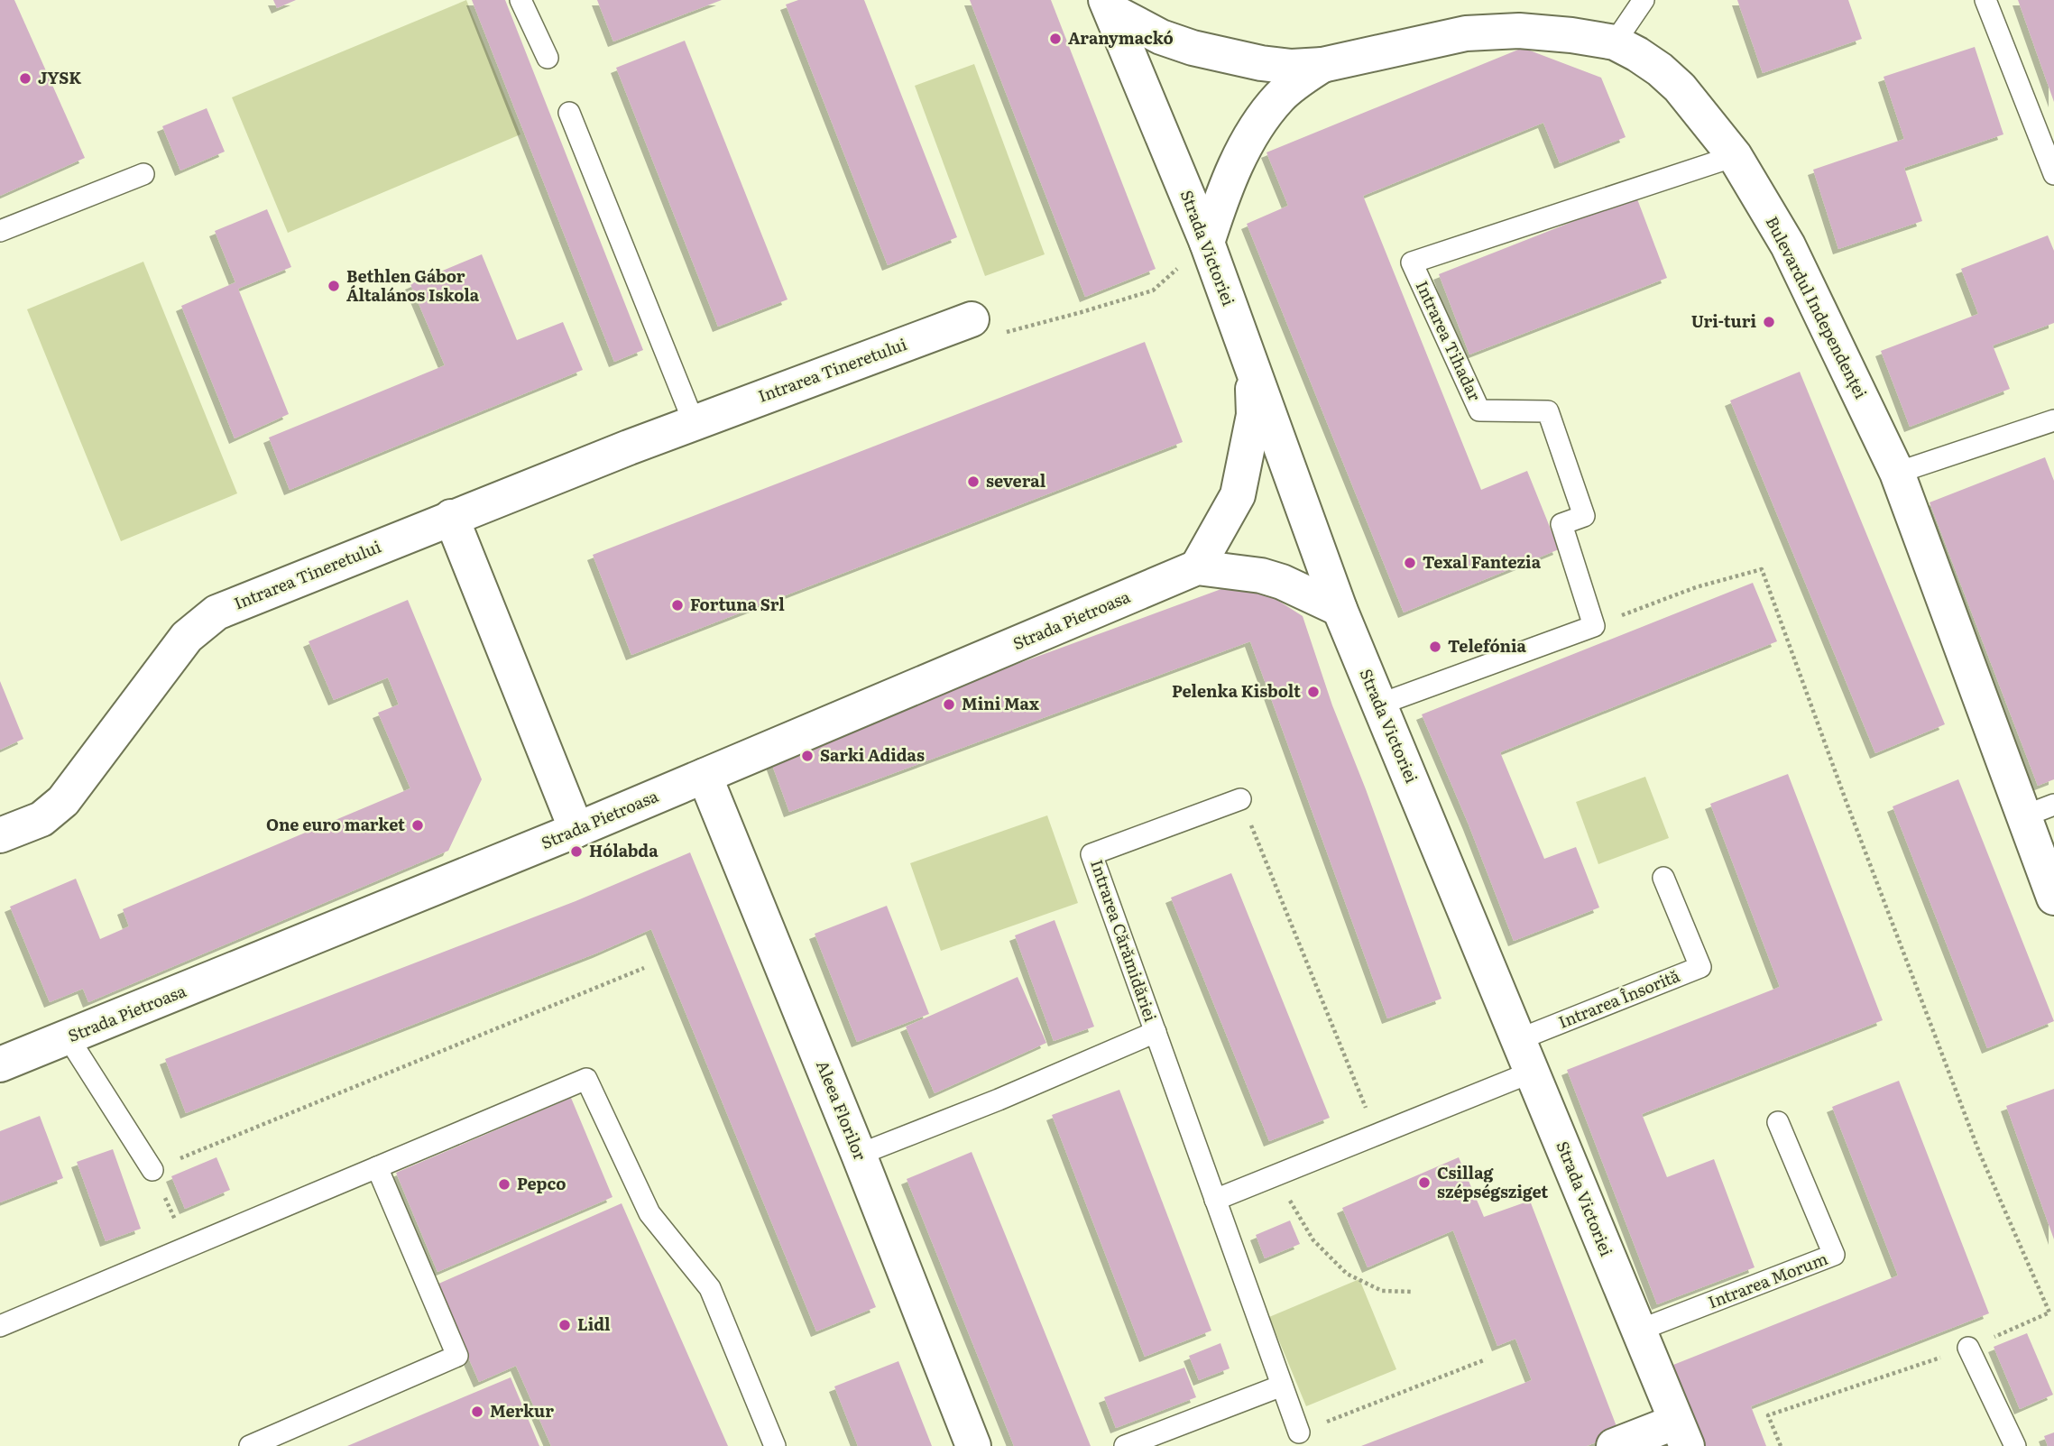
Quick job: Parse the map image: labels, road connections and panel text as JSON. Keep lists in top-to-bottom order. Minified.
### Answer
{"streets":{"street":["Strada Victoriei","Bulevardul Independenței","Intrarea Tineretului","Strada Pietroasa","Aleea Florilor"],"lane":["Intrarea Tihadar","Intrarea Cărămidăriei","Intrarea Însorită","Intrarea Morum"]},"crossings":[["Strada Victoriei","Bulevardul Independenței"],["Strada Victoriei","Intrarea Însorită"],["Strada Victoriei","Intrarea Morum"],["Bulevardul Independenței","Intrarea Tihadar"],["Strada Pietroasa","Aleea Florilor"],["Intrarea Cărămidăriei","Aleea Florilor"]],"places":["Aranymackó","JYSK","Bethlen Gábor Általános Iskola","Uri-turi","several","Texal Fantezia","Fortuna Srl","Telefónia","Pelenka Kisbolt","Mini Max","Sarki Adidas","One euro market","Hólabda","Csillag szépségsziget","Pepco","Lidl","Merkur"]}
